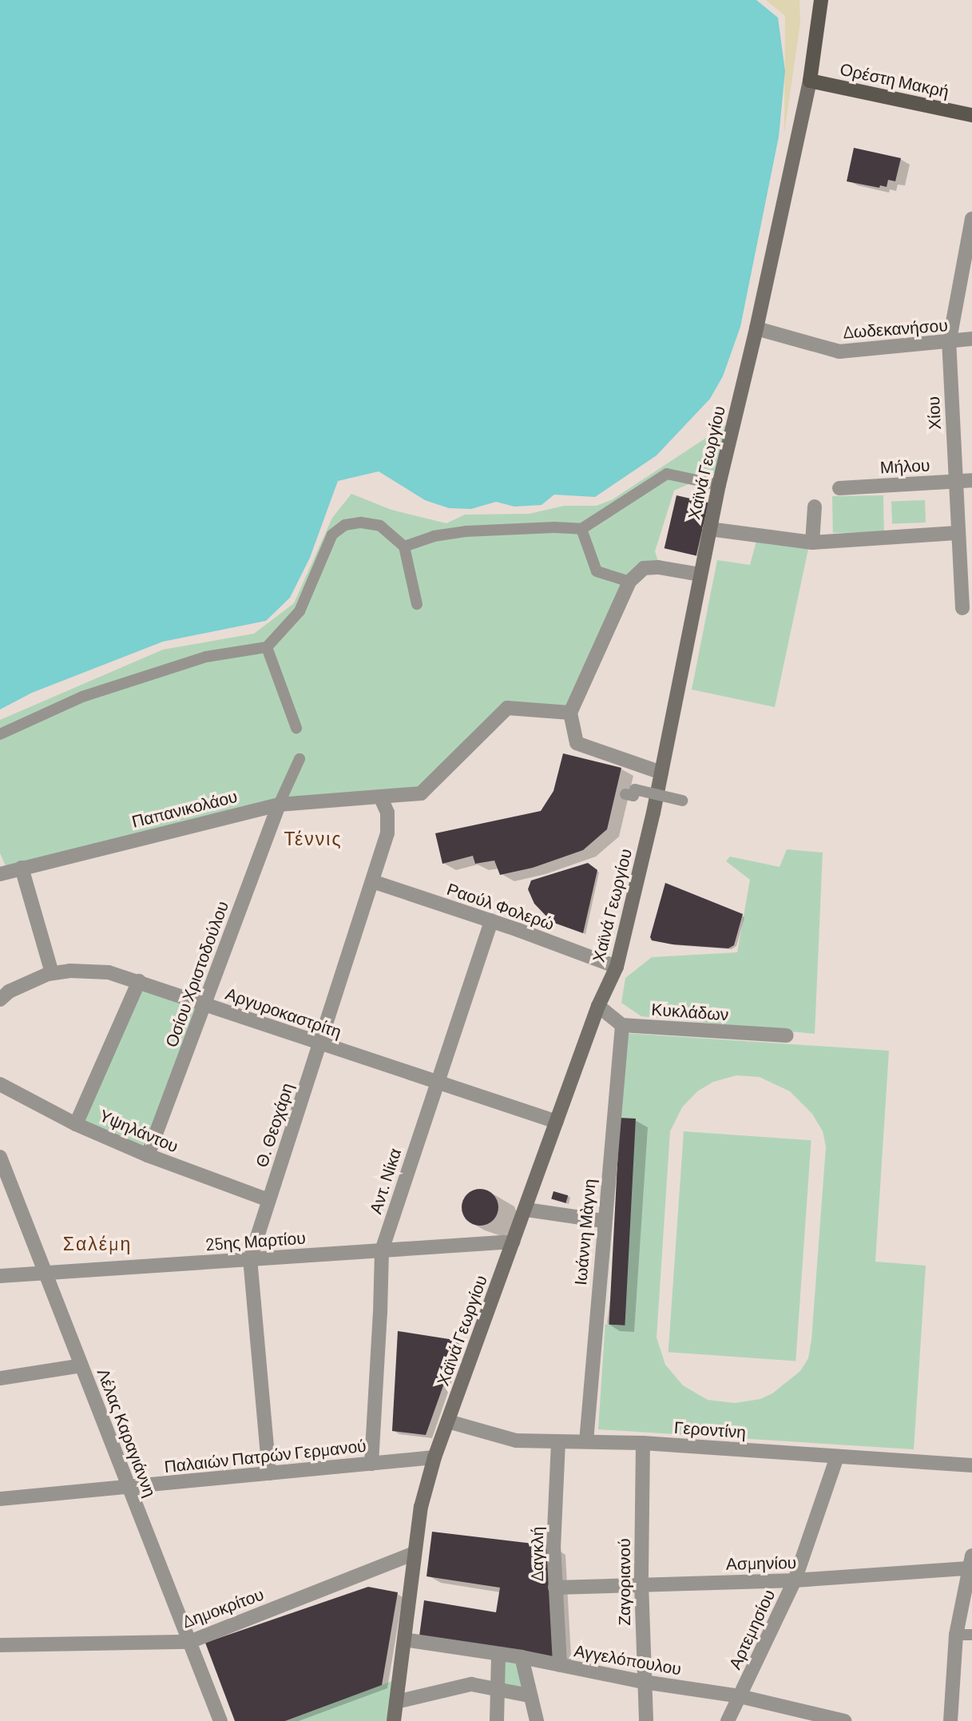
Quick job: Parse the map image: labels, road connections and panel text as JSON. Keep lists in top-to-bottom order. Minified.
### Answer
{"streets":{"main road":["Ορέστη Μακρή","Χαϊνά Γεωργίου"],"street":["Δωδεκανήσου","Χίου","Μήλου","Παπανικολάου","Ραούλ Φολερώ","Οσίου Χριστοδούλου","Κυκλάδων","Αργυροκαστρίτη","Θ. Θεοχάρη","Υψηλάντου","Αντ. Νίκα","Ιωάννη Μὰγνη","25ης Μαρτίου","Γεροντίνη","Λέλας Καραγιάννη","Παλαιών Πατρών Γερμανού","Δαγκλή","Ασμηνίου","Ζαγοριανού","Δημοκρίτου","Αρτεμησίου","Αγγελόπουλου"]},"crossings":[["Ορέστη Μακρή","Χαϊνά Γεωργίου"],["Δωδεκανήσου","Χίου"],["Δωδεκανήσου","Χαϊνά Γεωργίου"],["Χίου","Μήλου"],["Χαϊνά Γεωργίου","Ραούλ Φολερώ"],["Χαϊνά Γεωργίου","Αργυροκαστρίτη"],["Χαϊνά Γεωργίου","25ης Μαρτίου"],["Χαϊνά Γεωργίου","Γεροντίνη"],["Χαϊνά Γεωργίου","Παλαιών Πατρών Γερμανού"],["Χαϊνά Γεωργίου","Δημοκρίτου"],["Χαϊνά Γεωργίου","Αγγελόπουλου"],["Παπανικολάου","Οσίου Χριστοδούλου"],["Παπανικολάου","Θ. Θεοχάρη"],["Ραούλ Φολερώ","Θ. Θεοχάρη"],["Ραούλ Φολερώ","Αντ. Νίκα"],["Οσίου Χριστοδούλου","Αργυροκαστρίτη"],["Οσίου Χριστοδούλου","Υψηλάντου"],["Κυκλάδων","Ιωάννη Μὰγνη"],["Αργυροκαστρίτη","Θ. Θεοχάρη"],["Αργυροκαστρίτη","Αντ. Νίκα"],["Θ. Θεοχάρη","Υψηλάντου"],["Θ. Θεοχάρη","25ης Μαρτίου"],["Θ. Θεοχάρη","Παλαιών Πατρών Γερμανού"],["Αντ. Νίκα","25ης Μαρτίου"],["Αντ. Νίκα","Παλαιών Πατρών Γερμανού"],["Ιωάννη Μὰγνη","Γεροντίνη"],["25ης Μαρτίου","Λέλας Καραγιάννη"],["Γεροντίνη","Δαγκλή"],["Γεροντίνη","Ζαγοριανού"],["Γεροντίνη","Αρτεμησίου"],["Λέλας Καραγιάννη","Παλαιών Πατρών Γερμανού"],["Λέλας Καραγιάννη","Δημοκρίτου"],["Δαγκλή","Ασμηνίου"],["Δαγκλή","Αγγελόπουλου"],["Ασμηνίου","Ζαγοριανού"],["Ασμηνίου","Αρτεμησίου"],["Ζαγοριανού","Αγγελόπουλου"],["Αρτεμησίου","Αγγελόπουλου"]],"districts":["Τέννις","Σαλέμη"]}
